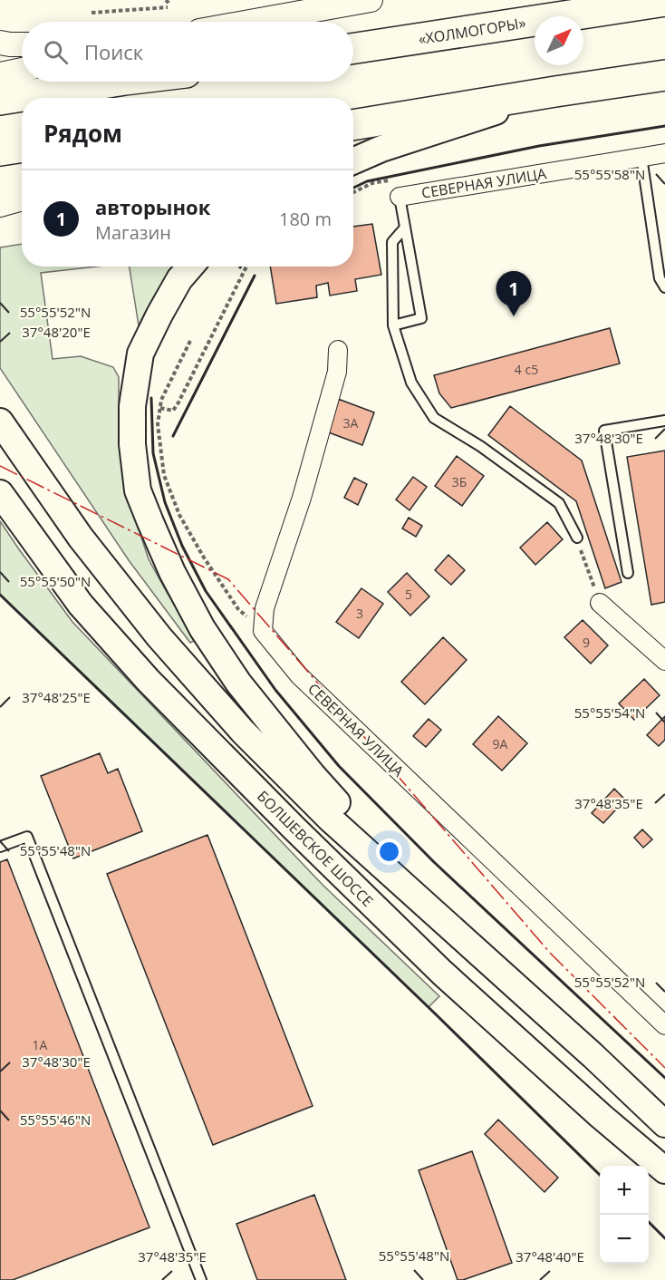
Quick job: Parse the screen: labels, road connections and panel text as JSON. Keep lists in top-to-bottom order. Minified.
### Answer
{"streets":{"highway":["«ХОЛМОГОРЫ»"],"main road":["БОЛШЕВСКОЕ ШОССЕ"],"street":["СЕВЕРНАЯ УЛИЦА"]},"house_numbers":["4 с5","3А","3Б","5","3","9","9А","1А"],"north":"top right","page":{"search":"Поиск","heading":"Рядом","list":[{"mark":"1","name":"авторынок","note":"Магазин","value":"180 m"}],"pins":"1","map_buttons":["+","−"]},"coordinates":["55°55'58\"N","55°55'52\"N","37°48'20\"E","37°48'30\"E","55°55'50\"N","37°48'25\"E","55°55'54\"N","37°48'35\"E","55°55'48\"N","55°55'46\"N","37°48'40\"E"]}
